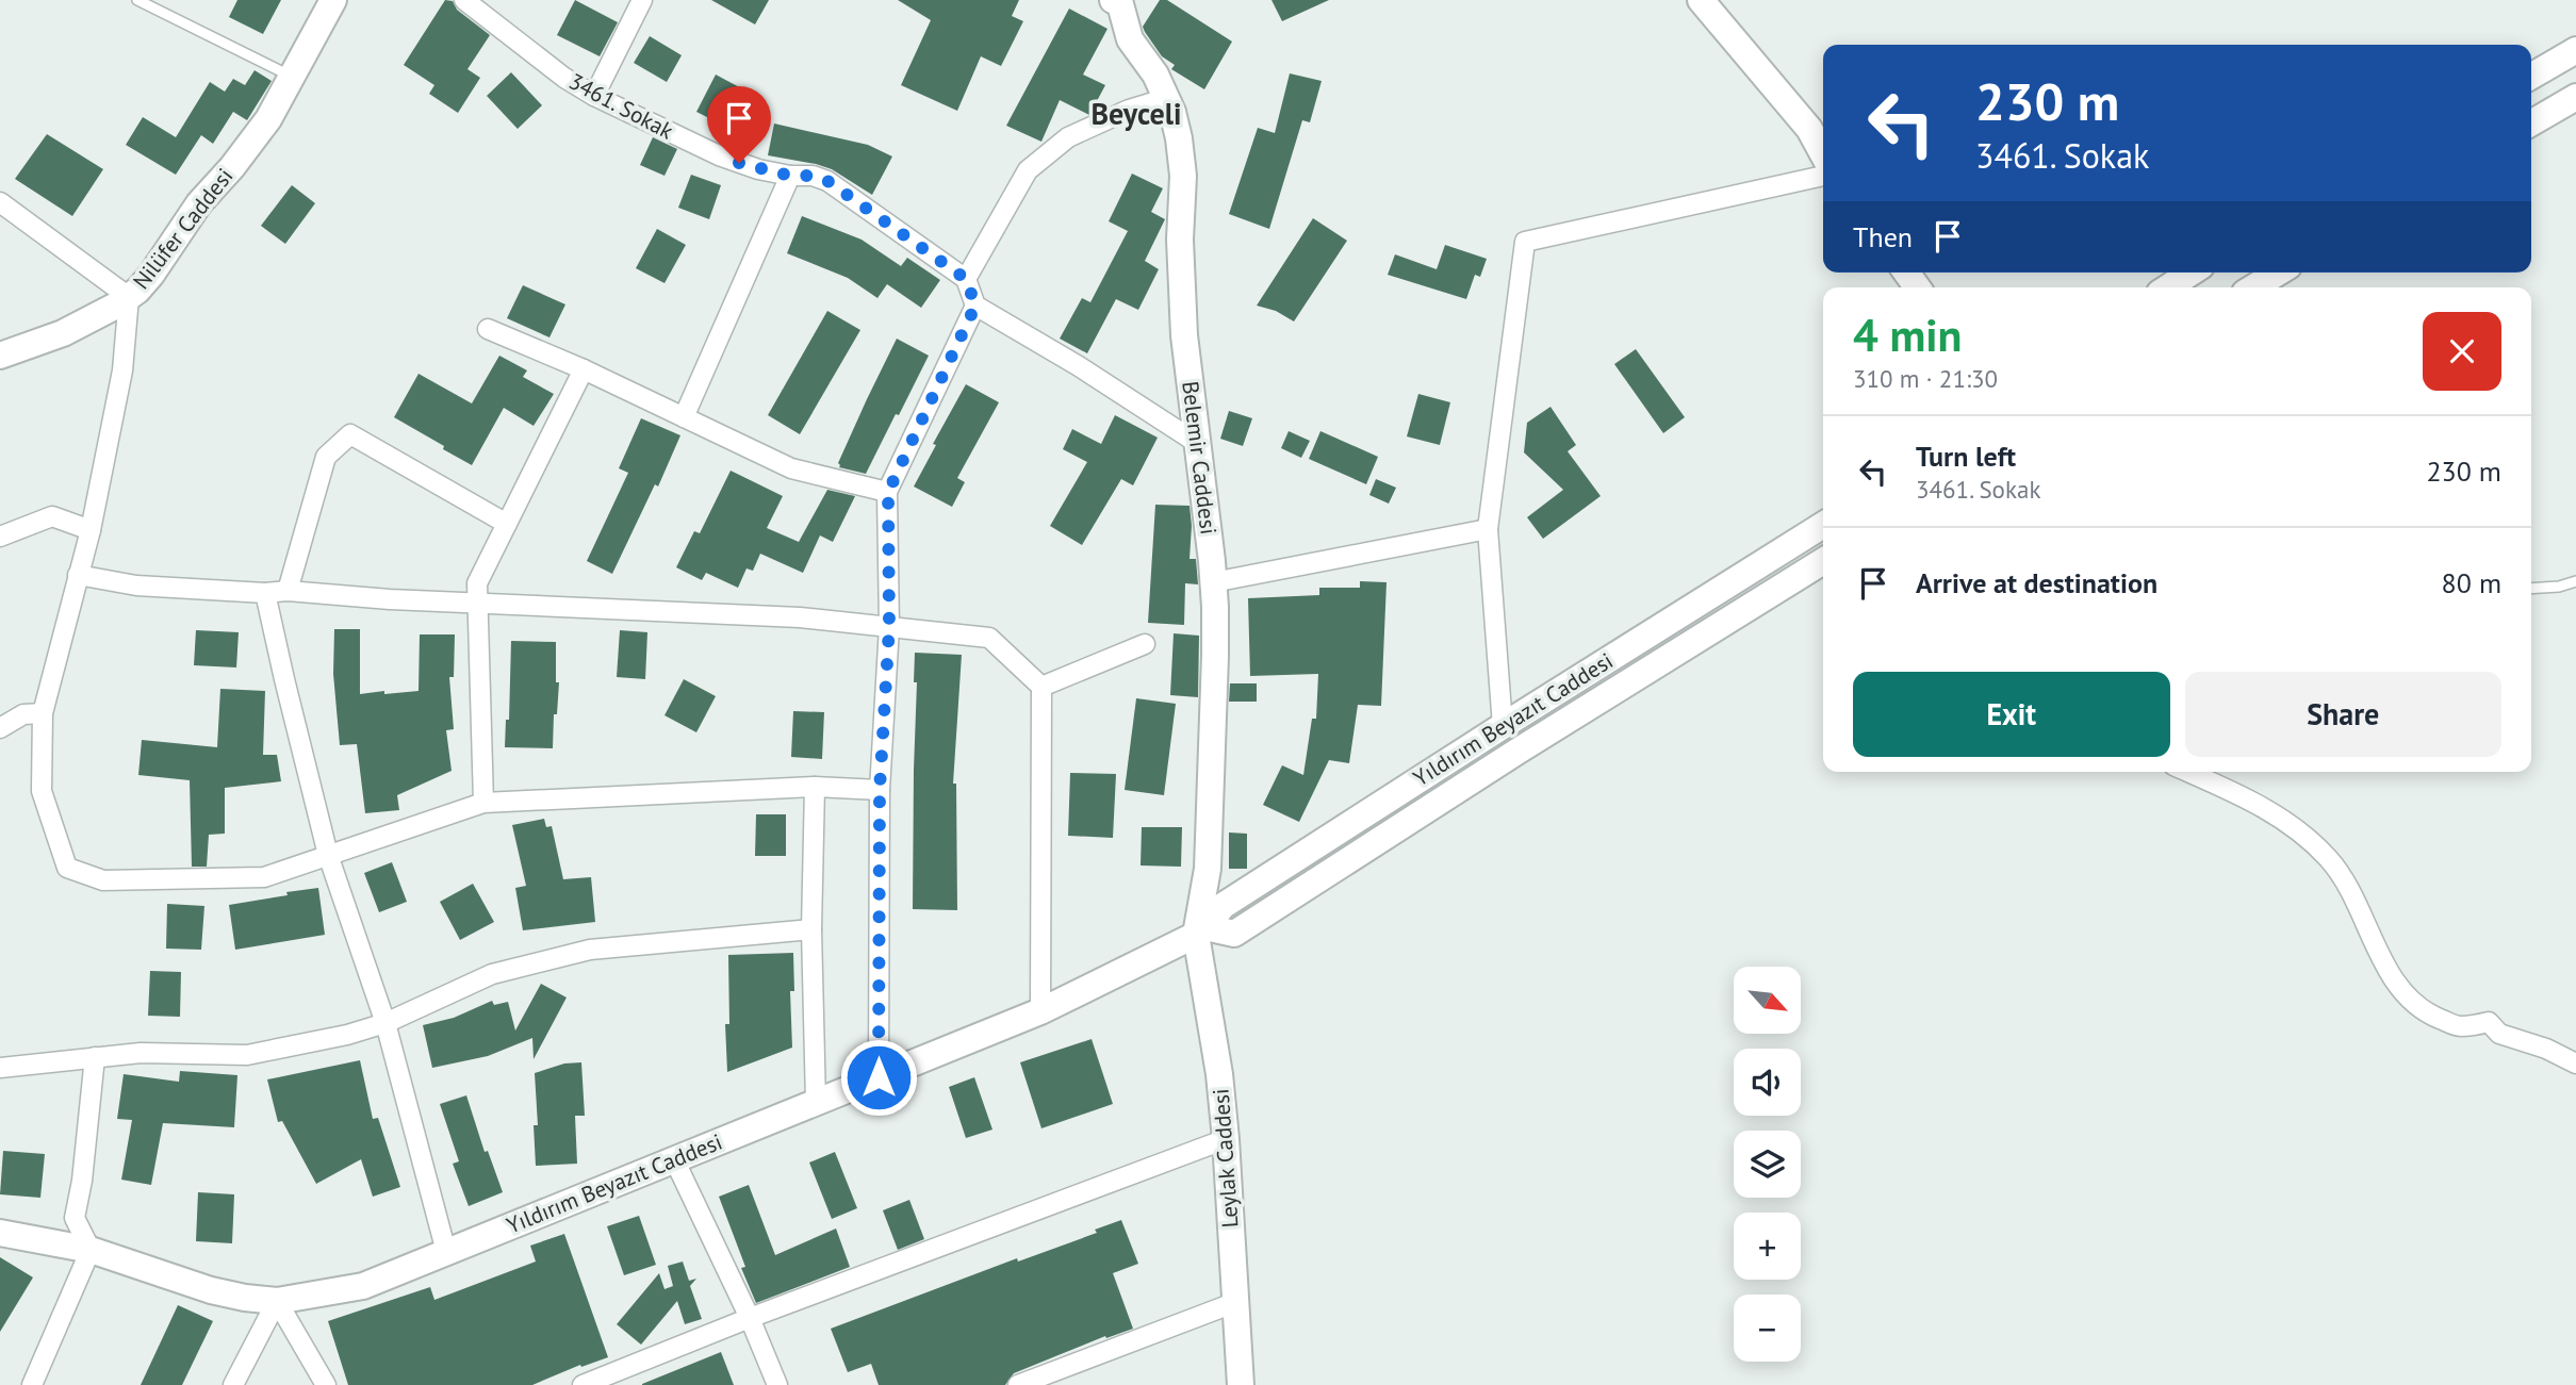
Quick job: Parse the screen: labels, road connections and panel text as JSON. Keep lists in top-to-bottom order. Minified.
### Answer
{"streets":{"main road":["Nilüfer Caddesi","Belemir Caddesi","Yıldırım Beyazıt Caddesi","Leylak Caddesi"],"street":["3461. Sokak"]},"crossings":[["Belemir Caddesi","Yıldırım Beyazıt Caddesi"],["Belemir Caddesi","Leylak Caddesi"],["Yıldırım Beyazıt Caddesi","Leylak Caddesi"]],"districts":["Beyceli"],"north":"bottom right","page":{"turn":["230 m","3461. Sokak"],"then":"Then","heading":["4 min","310 m · 21:30"],"list":[{"name":"Turn left","note":"3461. Sokak","value":"230 m"},{"name":"Arrive at destination","value":"80 m"}],"buttons":["Exit","Share"],"map_buttons":["+","−"]}}
